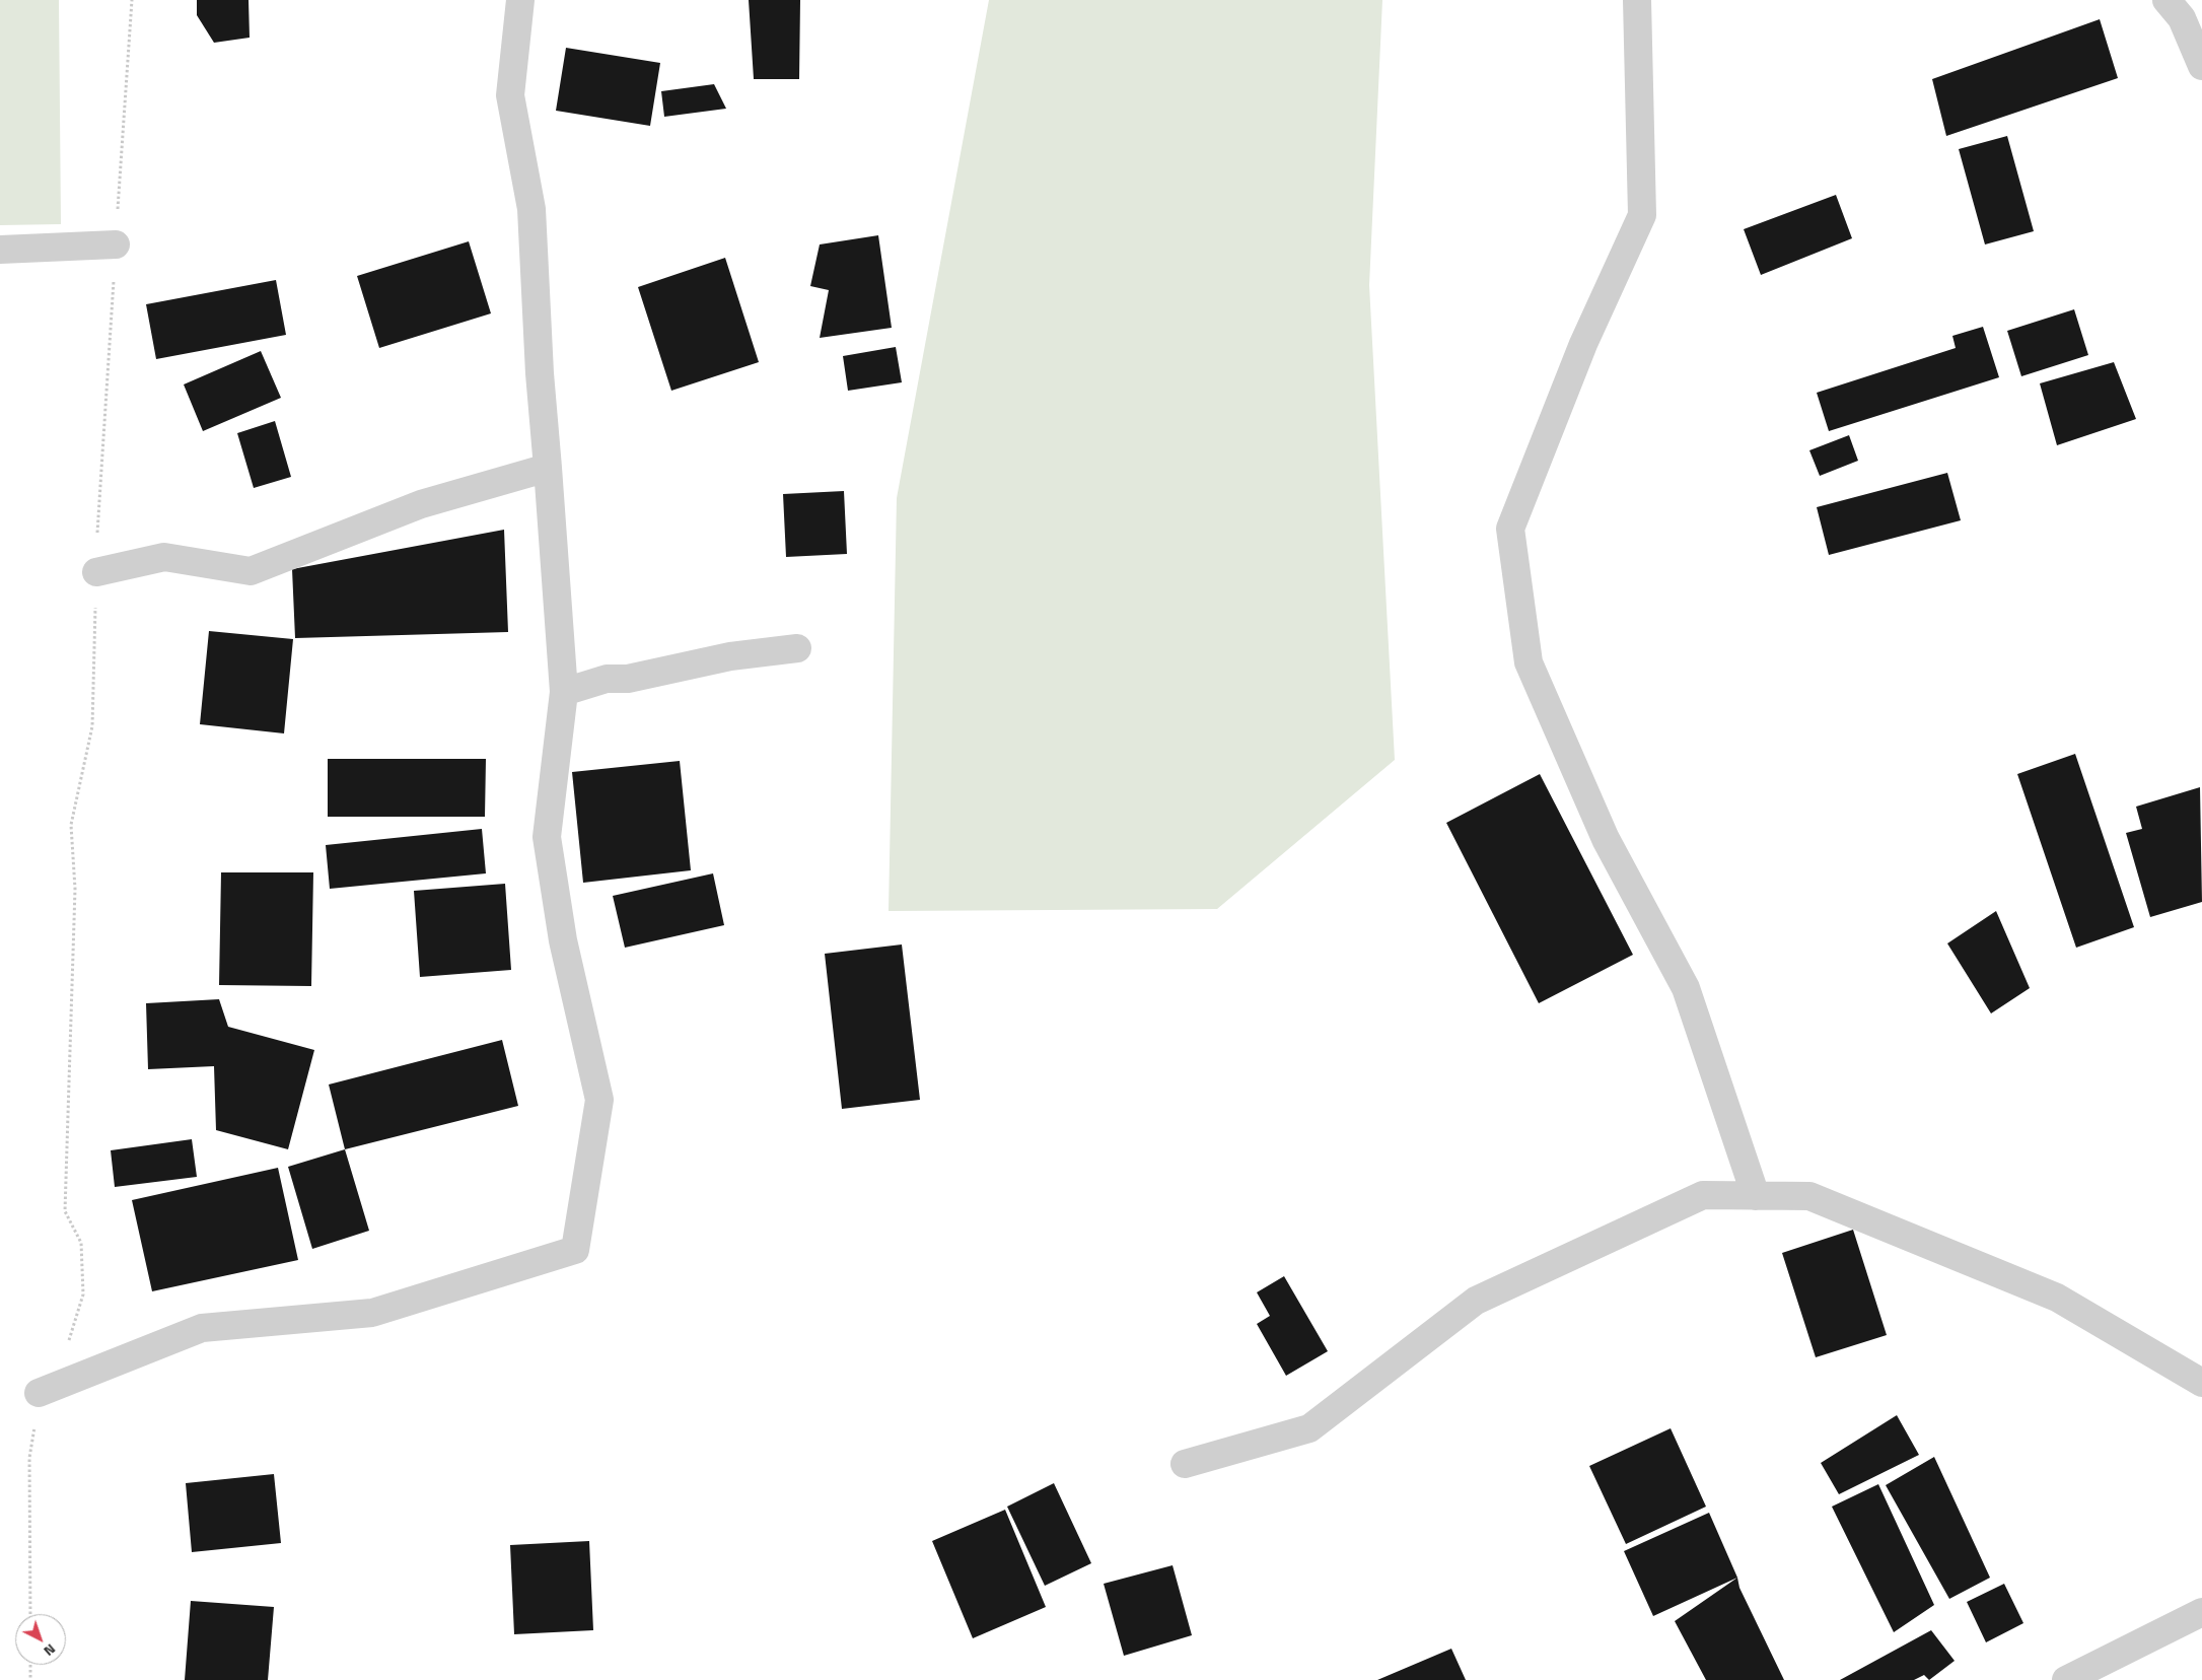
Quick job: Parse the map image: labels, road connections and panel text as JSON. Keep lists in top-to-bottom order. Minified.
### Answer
{"north":"bottom right"}
